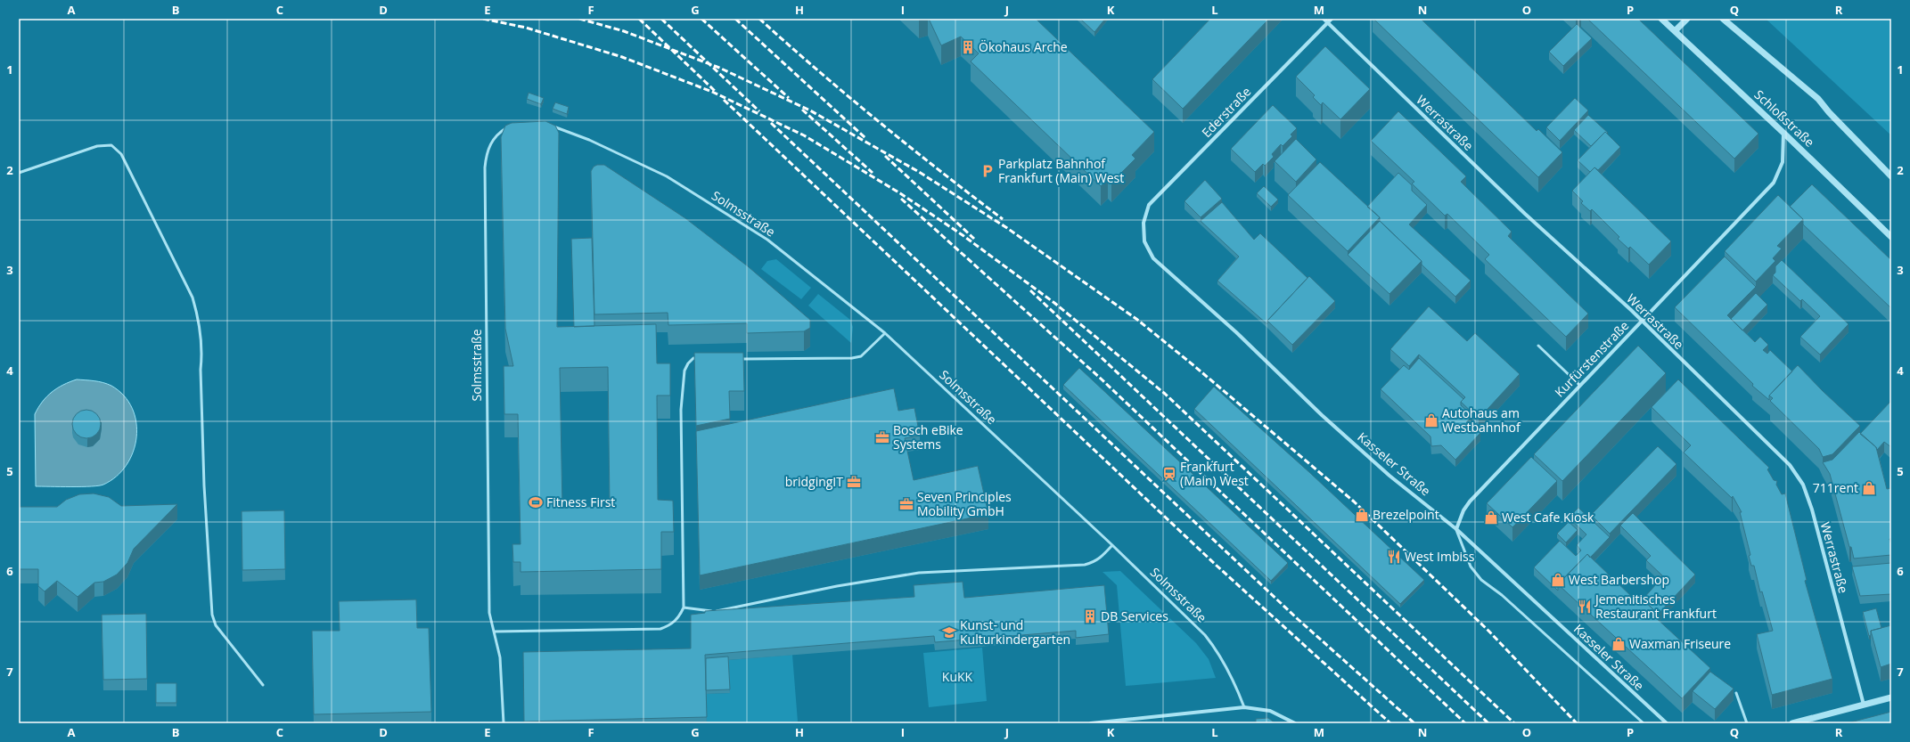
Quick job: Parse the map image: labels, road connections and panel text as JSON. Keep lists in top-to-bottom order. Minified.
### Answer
{"streets":{"street":["Ederstraße","Schloßstraße","Werrastraße","Kurfürstenstraße","Kasseler Straße"],"lane":["Solmsstraße"]},"crossings":[["Ederstraße","Werrastraße"],["Ederstraße","Kasseler Straße"],["Schloßstraße","Kurfürstenstraße"],["Werrastraße","Kurfürstenstraße"],["Kurfürstenstraße","Kasseler Straße"]],"parks":["KuKK"],"places":{"building":["Ökohaus Arche","DB Services"],"parking":["Parkplatz Bahnhof Frankfurt (Main) West"],"shop":["Autohaus am Westbahnhof","711rent","Brezelpoint","West Cafe Kiosk","West Barbershop","Waxman Friseure"],"office":["Bosch eBike Systems","bridgingIT","Seven Principles Mobility GmbH"],"station":["Frankfurt (Main) West"],"sports":["Fitness First"],"restaurant":["West Imbiss","Jemenitisches Restaurant Frankfurt"],"school or university":["Kunst- und Kulturkindergarten"]},"grid":{"columns":["A","B","C","D","E","F","G","H","I","J","K","L","M","N","O","P","Q","R"],"rows":["1","2","3","4","5","6","7"]}}
